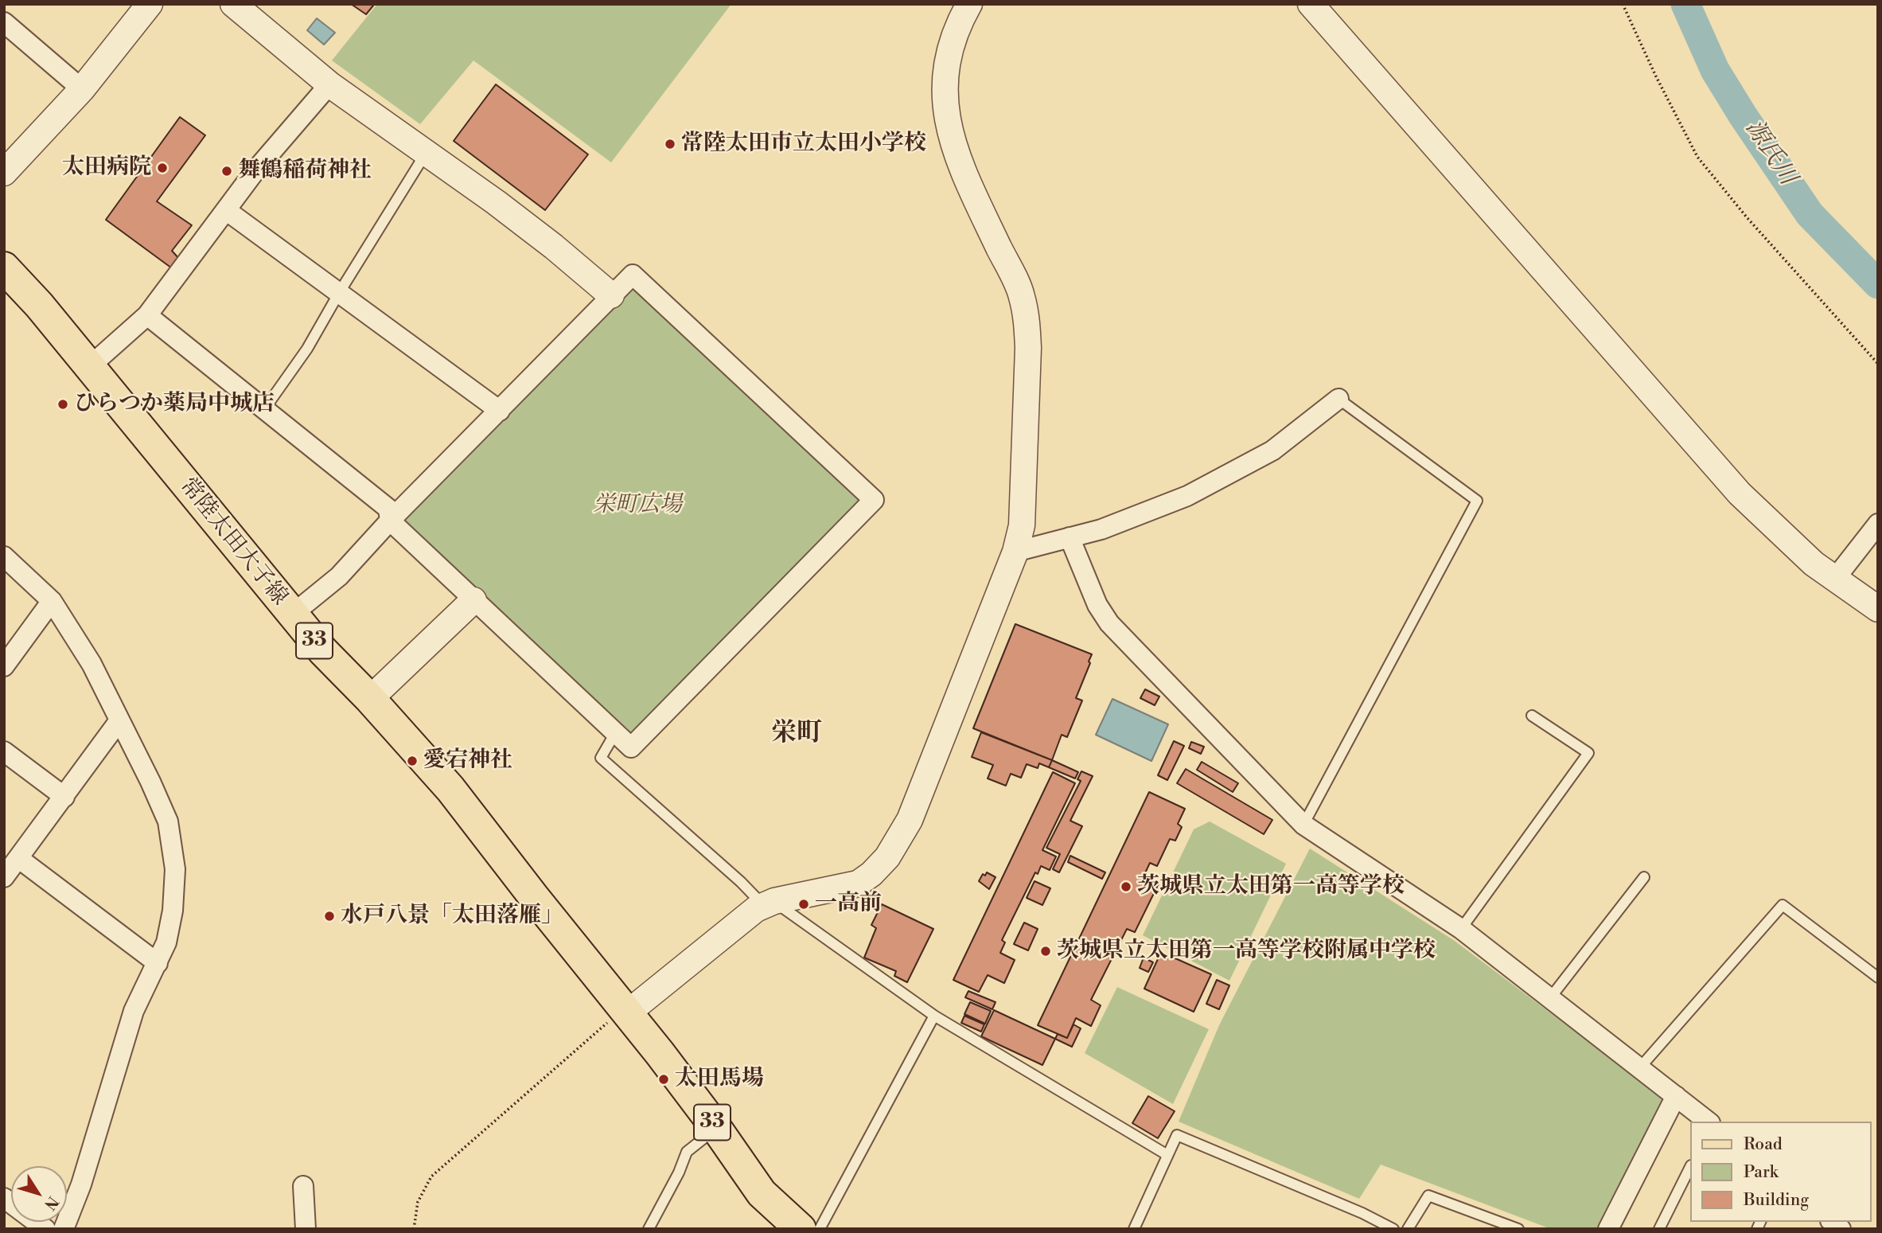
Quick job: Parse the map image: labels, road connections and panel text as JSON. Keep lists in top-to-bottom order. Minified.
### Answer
{"streets":{"main road":["常陸太田大子線","33"]},"districts":["栄町"],"water":["源氏川"],"parks":["栄町広場"],"places":["常陸太田市立太田小学校","太田病院","舞鶴稲荷神社","ひらつか薬局中城店","愛宕神社","茨城県立太田第一高等学校","一高前","水戸八景「太田落雁」","茨城県立太田第一高等学校附属中学校","太田馬場"],"legend":["Road","Park","Building"],"north":"bottom right"}
